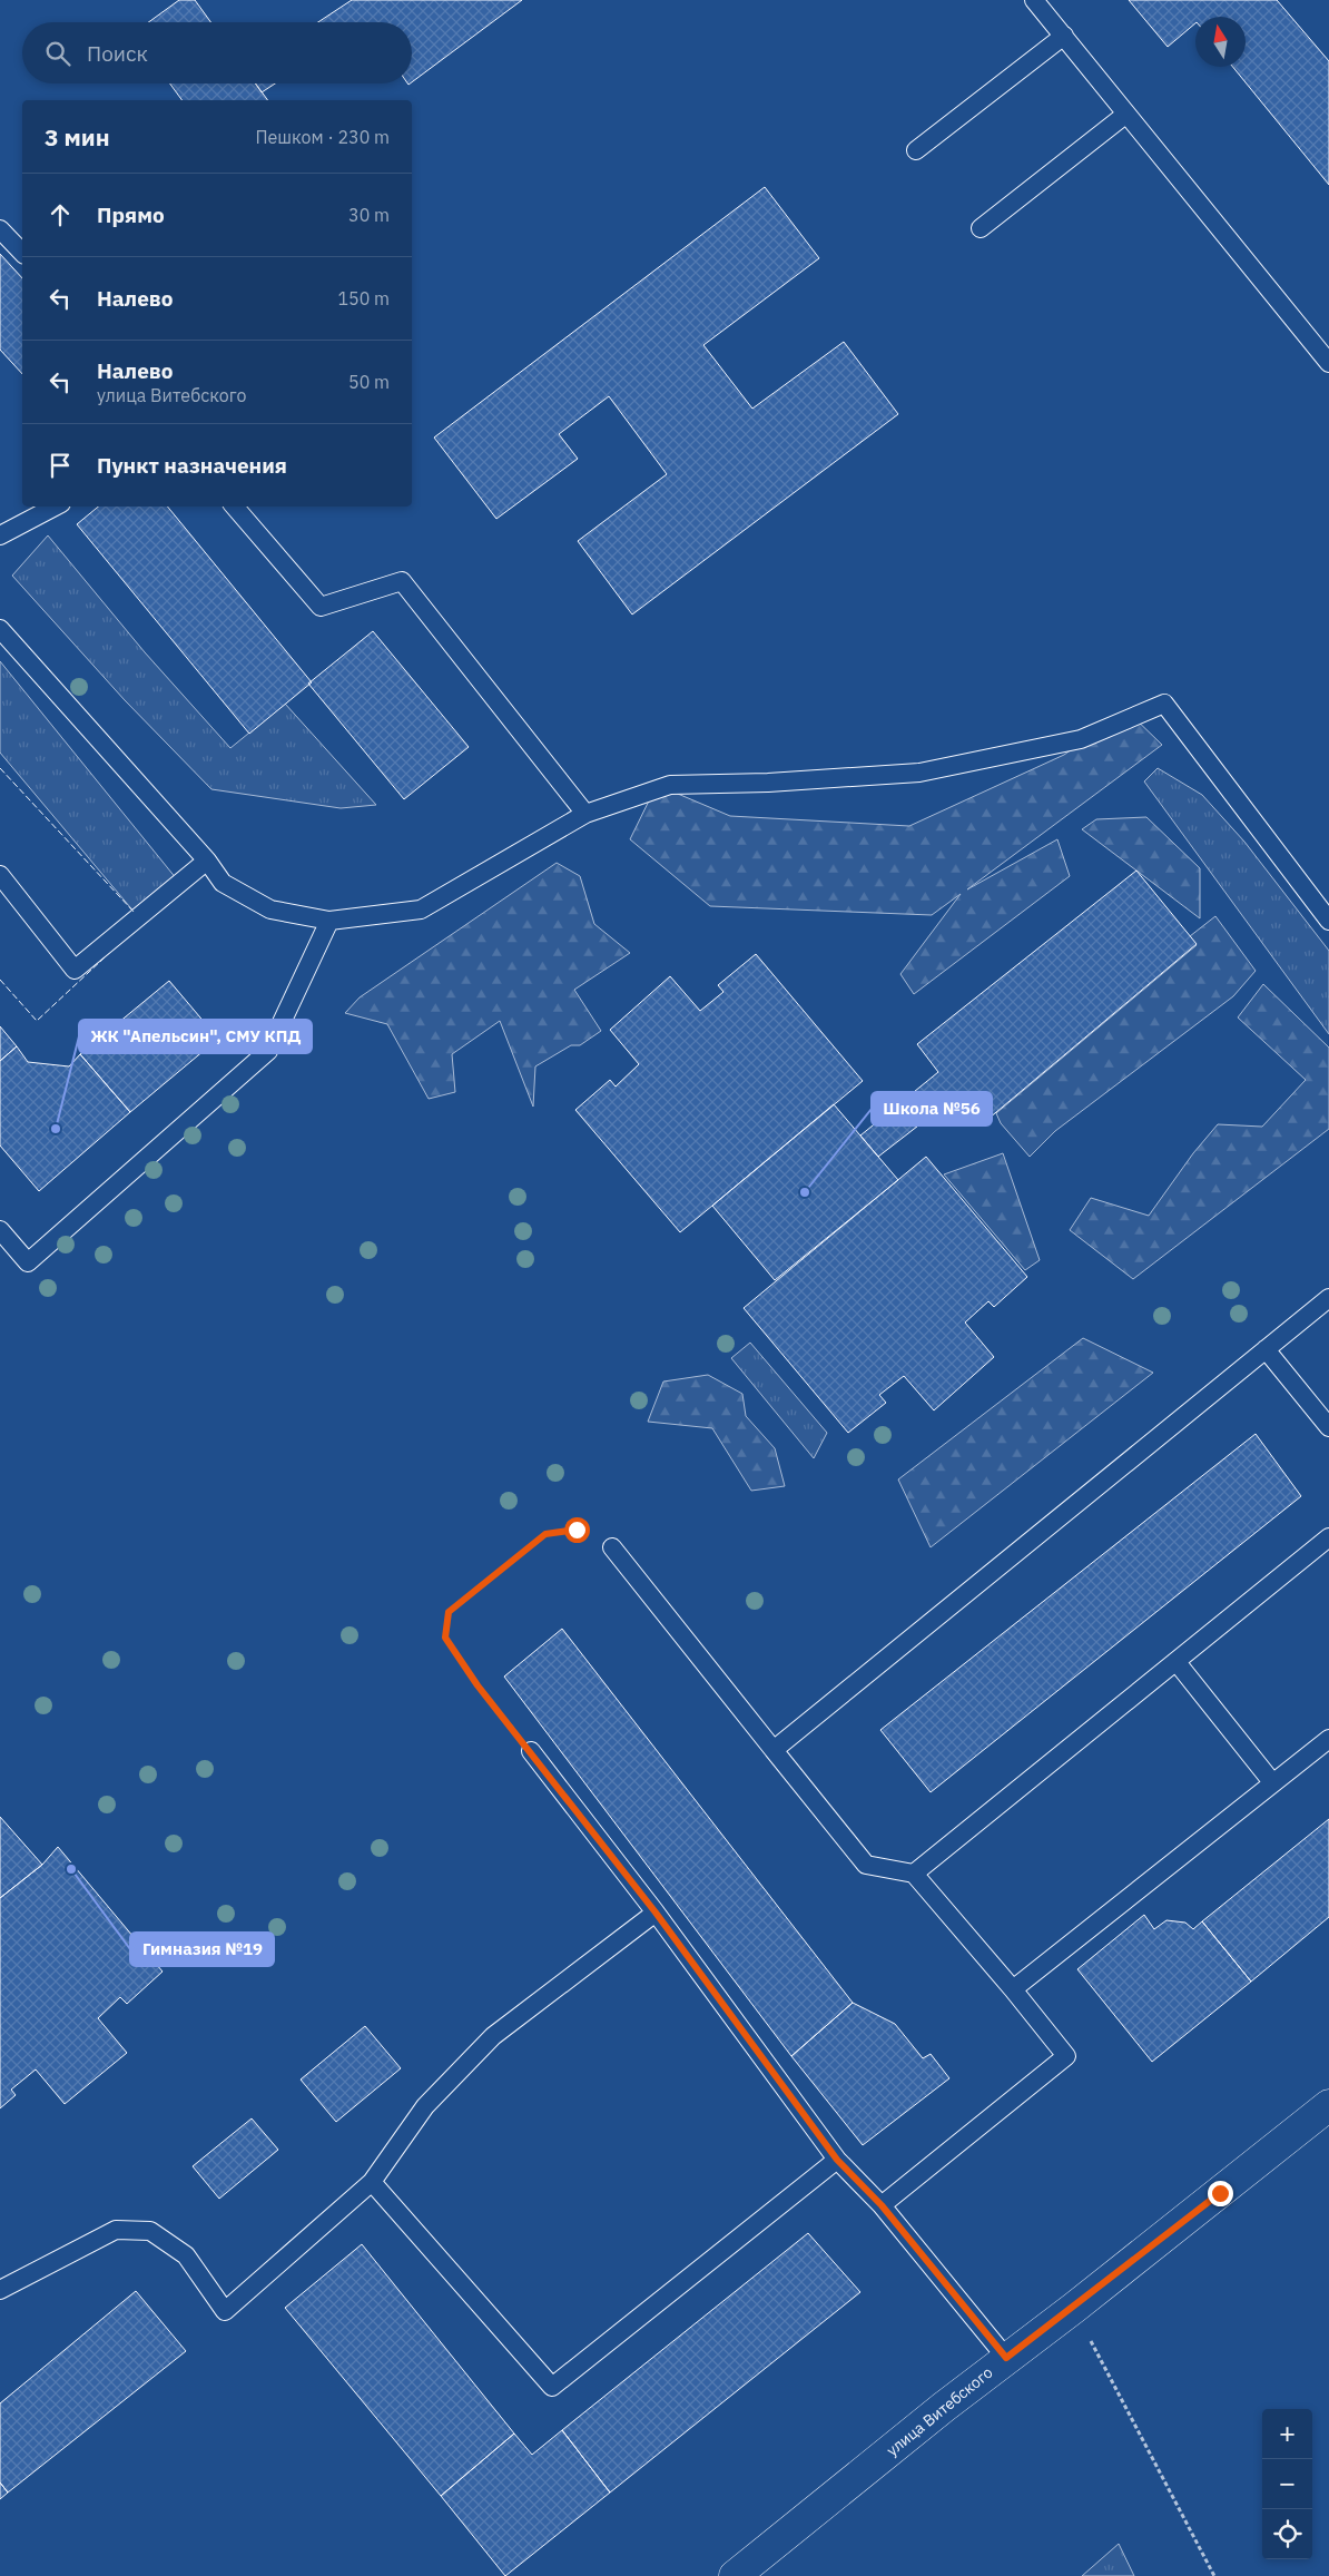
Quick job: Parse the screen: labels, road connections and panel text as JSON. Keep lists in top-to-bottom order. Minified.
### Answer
{"streets":{"street":["улица Витебского"]},"places":["ЖК \"Апельсин\", СМУ КПД","Школа №56","Гимназия №19"],"north":"top","page":{"search":"Поиск","heading":["3 мин","Пешком · 230 m"],"list":[["Прямо","30 m"],["Налево","150 m"],["Налево","улица Витебского","50 m"],"Пункт назначения"],"map_buttons":["+","−"]}}
